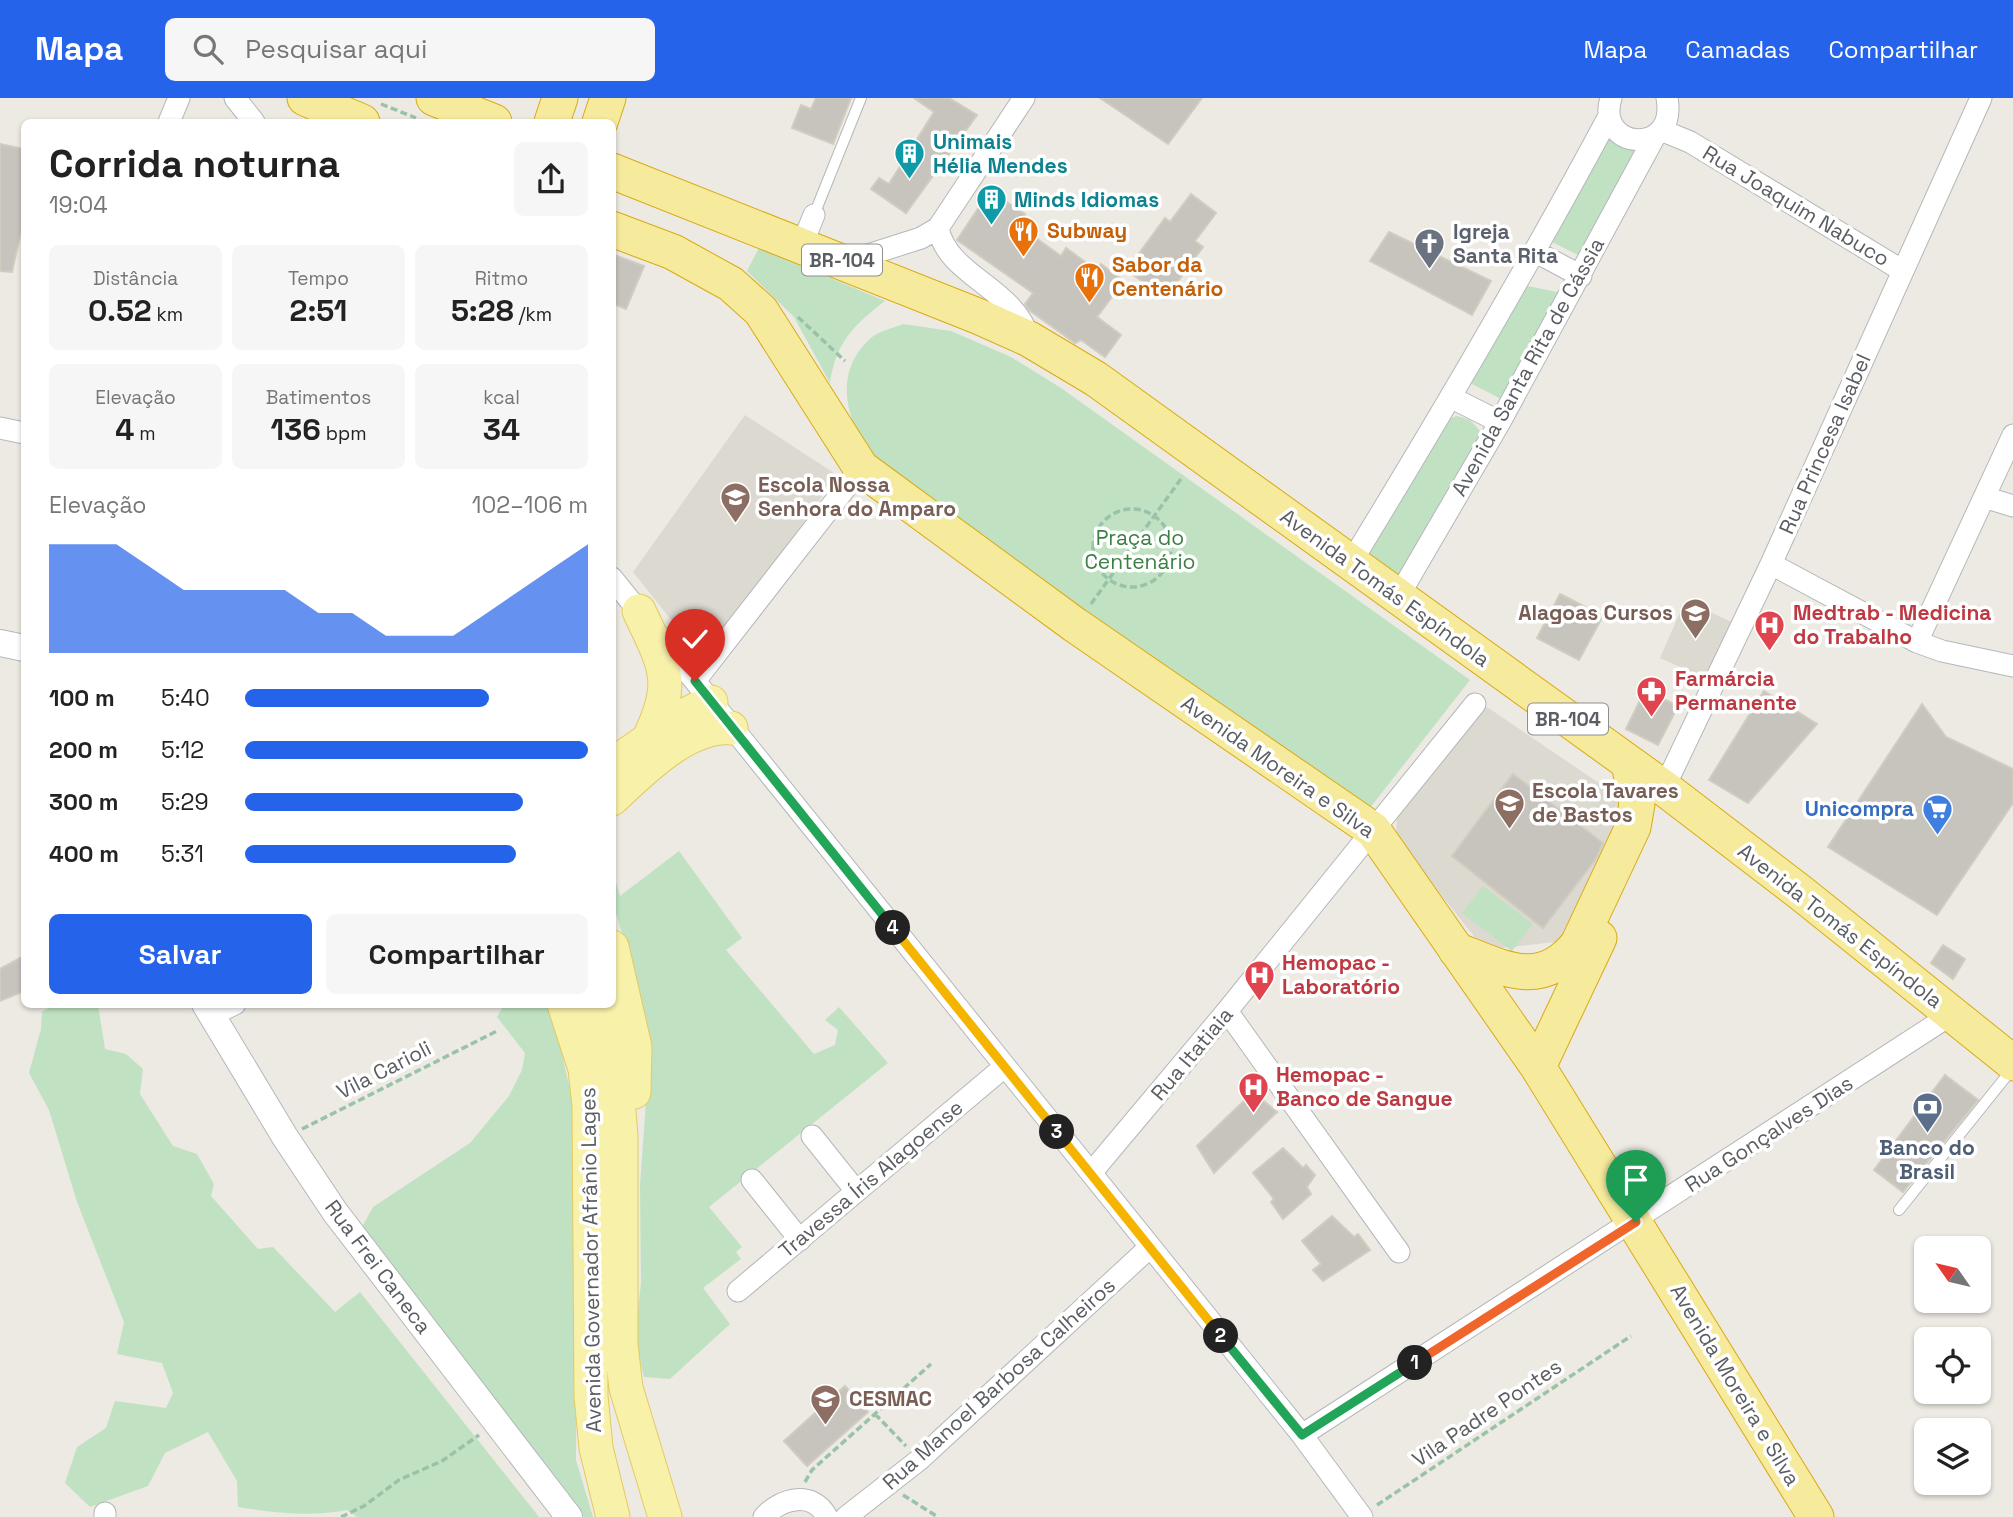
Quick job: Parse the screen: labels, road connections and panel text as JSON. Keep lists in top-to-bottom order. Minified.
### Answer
{"streets":{"highway":["BR-104","Avenida Tomás Espíndola","Avenida Moreira e Silva"],"main road":["Avenida Governador Afrânio Lages"],"street":["Rua Joaquim Nabuco","Avenida Santa Rita de Cássia","Rua Princesa Isabel","Rua Itatiaia","Rua Gonçalves Dias","Travessa Íris Alagoense","Rua Frei Caneca","Rua Manoel Barbosa Calheiros"],"path":["Vila Carioli","Vila Padre Pontes"]},"crossings":[["Rua Joaquim Nabuco","Avenida Santa Rita de Cássia"],["Rua Joaquim Nabuco","Rua Princesa Isabel"],["Avenida Santa Rita de Cássia","Avenida Tomás Espíndola"],["Rua Princesa Isabel","Avenida Tomás Espíndola"],["Avenida Tomás Espíndola","Rua Gonçalves Dias"],["Avenida Moreira e Silva","Rua Itatiaia"],["Avenida Moreira e Silva","Rua Gonçalves Dias"],["Vila Carioli","Rua Frei Caneca"]],"parks":["Praça do Centenário"],"places":{"building":["Unimais Hélia Mendes","Minds Idiomas"],"restaurant":["Subway","Sabor da Centenário"],"church":["Igreja Santa Rita"],"school or university":["Escola Nossa Senhora do Amparo","Alagoas Cursos","Escola Tavares de Bastos","CESMAC"],"hospital":["Medtrab - Medicina do Trabalho","Hemopac - Laboratório","Hemopac - Banco de Sangue"],"pharmacy":["Farmárcia Permanente"],"supermarket":["Unicompra"],"bank":["Banco do Brasil"]},"north":"top left","page":{"header":"Mapa","search":"Pesquisar aqui","nav":["Mapa","Camadas","Compartilhar"],"heading":["Corrida noturna","19:04"],"stats":[["Distância","0.52 km"],["Tempo","2:51"],["Ritmo","5:28 /km"],["Elevação","4 m"],["Batimentos","136 bpm"],["kcal","34"]],"chart":["Elevação","102–106 m"],"list":[{"name":"100 m","note":"5:40"},{"name":"200 m","note":"5:12"},{"name":"300 m","note":"5:29"},{"name":"400 m","note":"5:31"}],"buttons":["Salvar","Compartilhar"],"pins":["4","3","2","1"]}}
